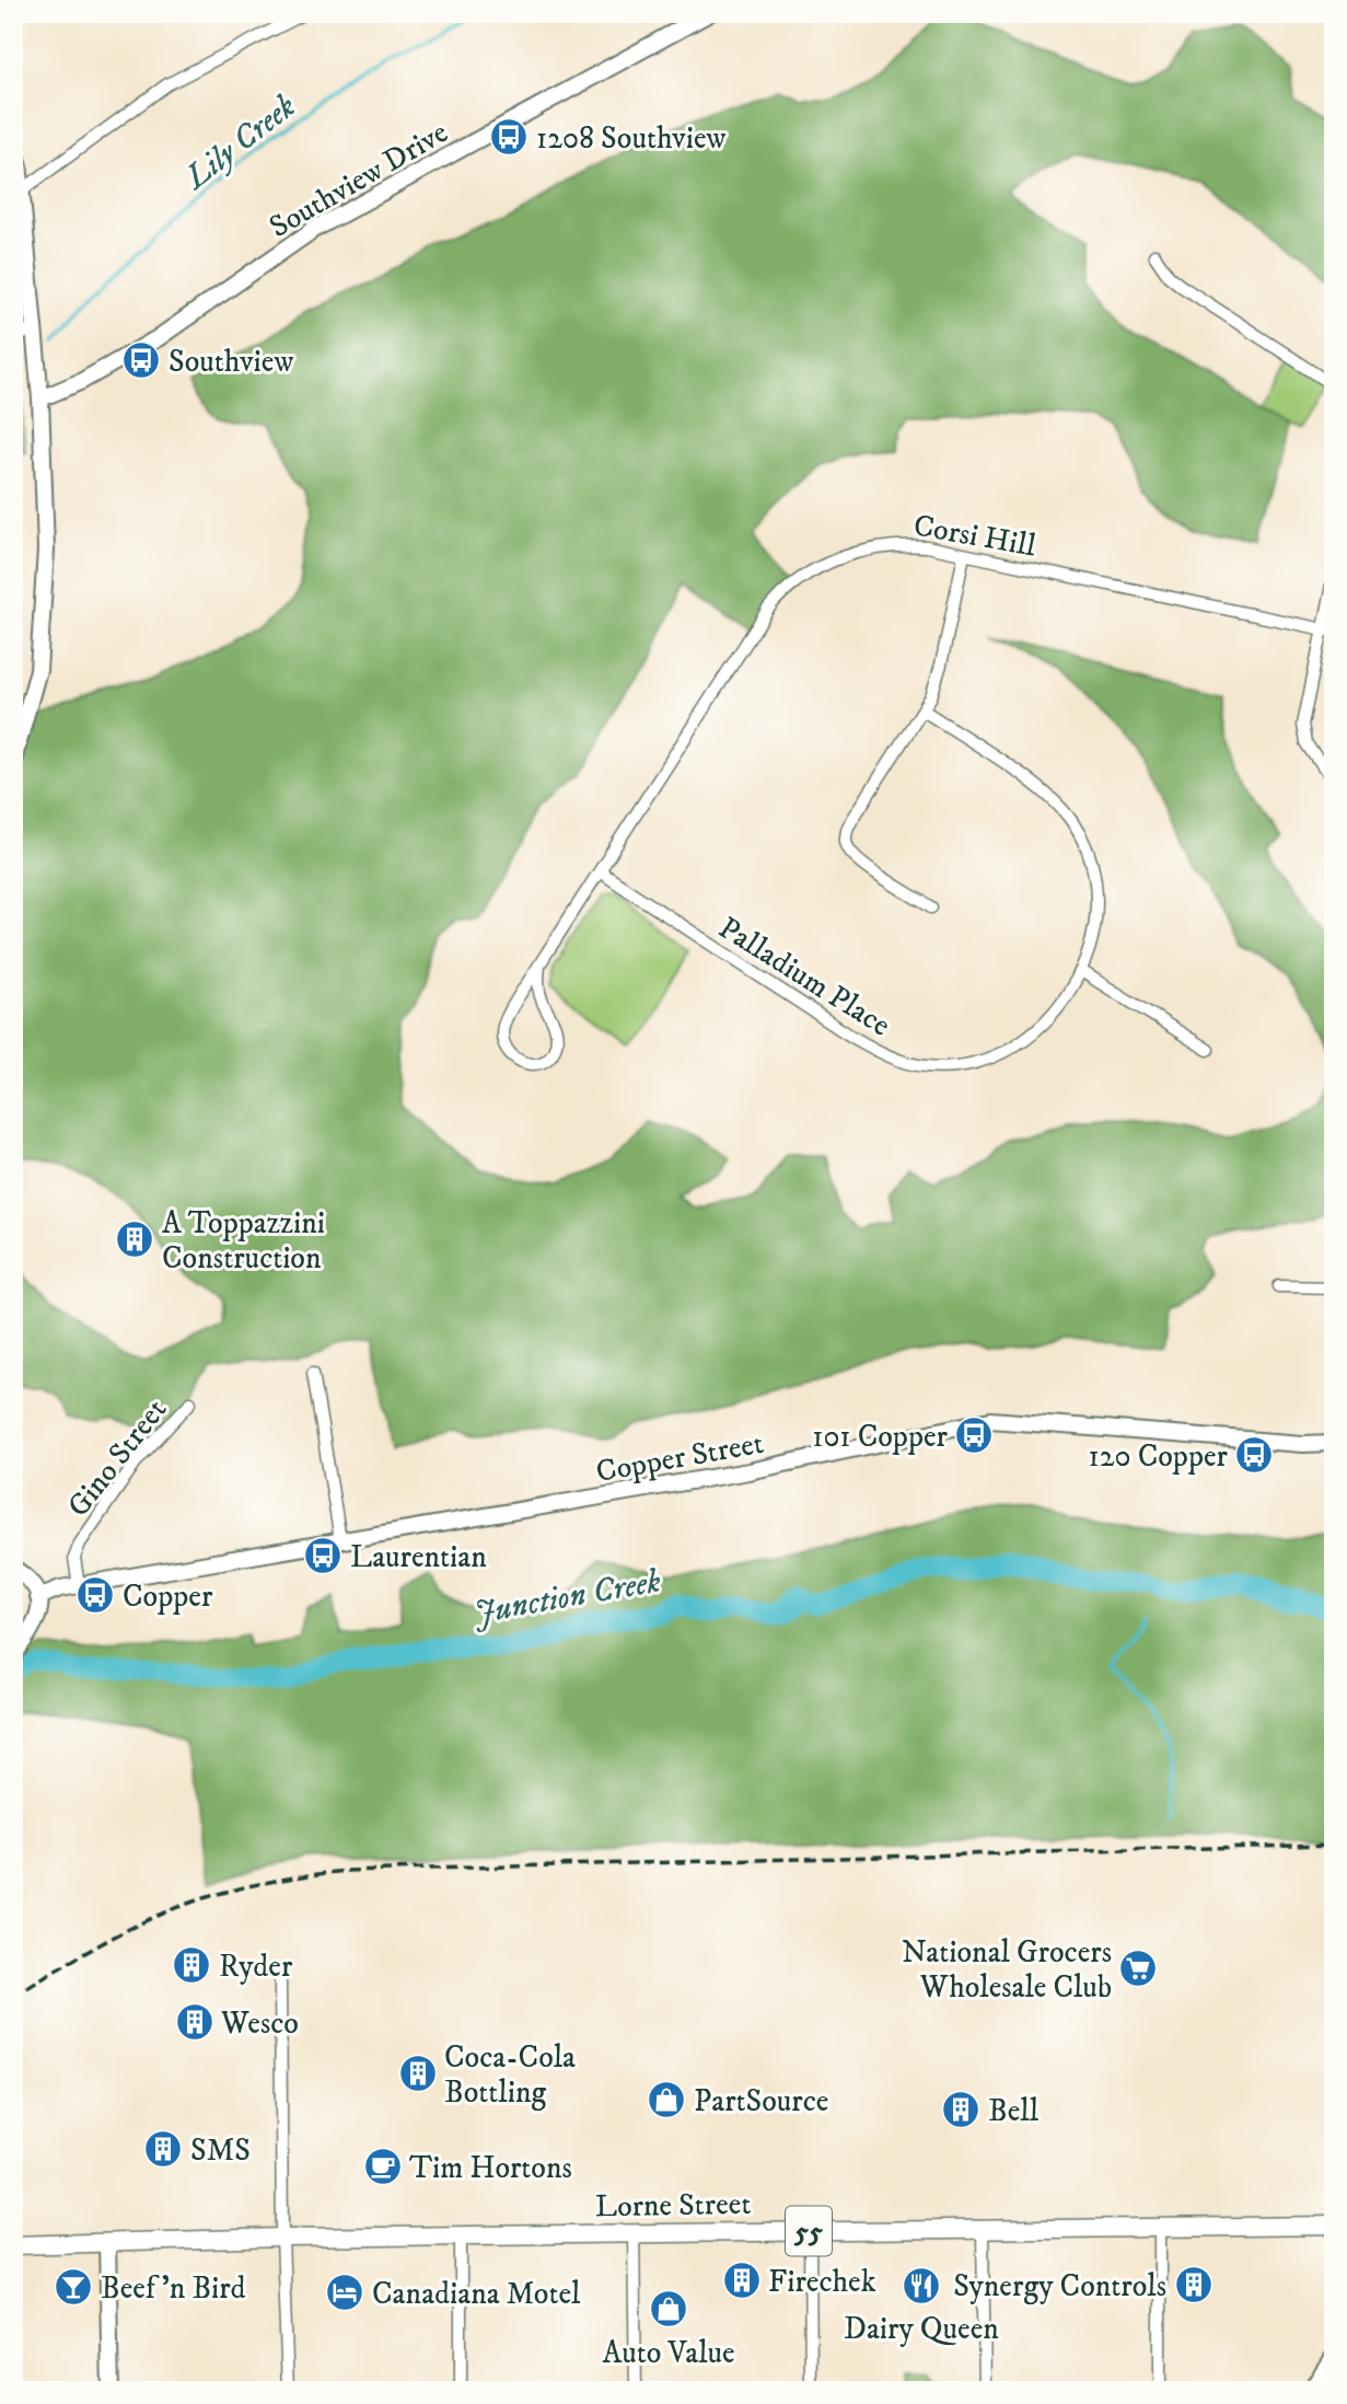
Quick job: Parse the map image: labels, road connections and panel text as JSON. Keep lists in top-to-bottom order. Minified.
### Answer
{"streets":{"main road":["Lorne Street","55"],"street":["Southview Drive","Corsi Hill","Palladium Place","Copper Street","Gino Street"]},"crossings":[["Corsi Hill","Palladium Place"],["Copper Street","Gino Street"]],"water":["Lily Creek","Junction Creek"],"places":{"bus stop":["1208 Southview","Southview","101 Copper","120 Copper","Laurentian","Copper"],"building":["A Toppazzini Construction","Ryder","Wesco","Coca-Cola Bottling","Bell","SMS","Firechek","Synergy Controls"],"supermarket":["National Grocers Wholesale Club"],"shop":["PartSource","Auto Value"],"cafe":["Tim Hortons"],"restaurant":["Dairy Queen"],"bar":["Beef 'n Bird"],"hotel":["Canadiana Motel"]}}
